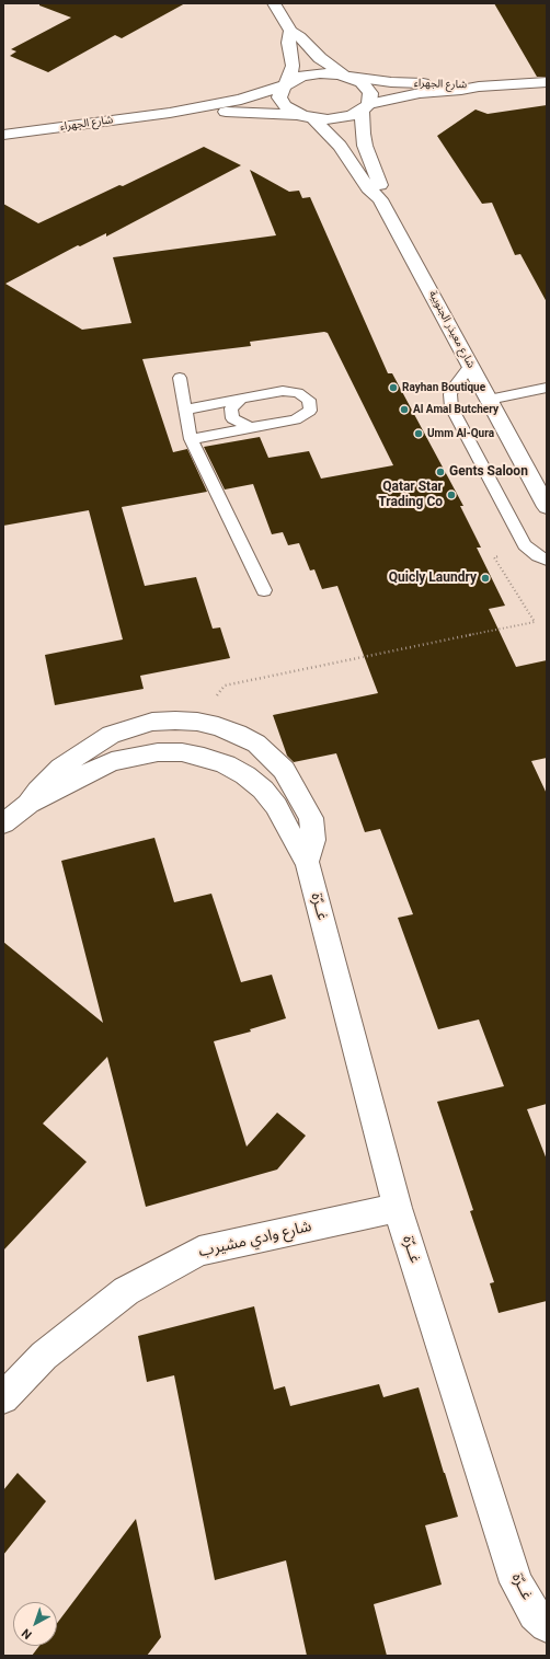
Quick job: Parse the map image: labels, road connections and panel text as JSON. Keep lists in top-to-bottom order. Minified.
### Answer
{"streets":{"street":["شارع الجهراء","شارع معيذر الجنوبية","غــرّة","شارع وادي مشيرب"]},"crossings":[["شارع الجهراء","شارع معيذر الجنوبية"],["غــرّة","شارع وادي مشيرب"]],"places":["Rayhan Boutique","Al Amal Butchery","Umm Al-Qura","Gents Saloon","Qatar Star Trading Co","Quicly Laundry"],"north":"bottom left"}
